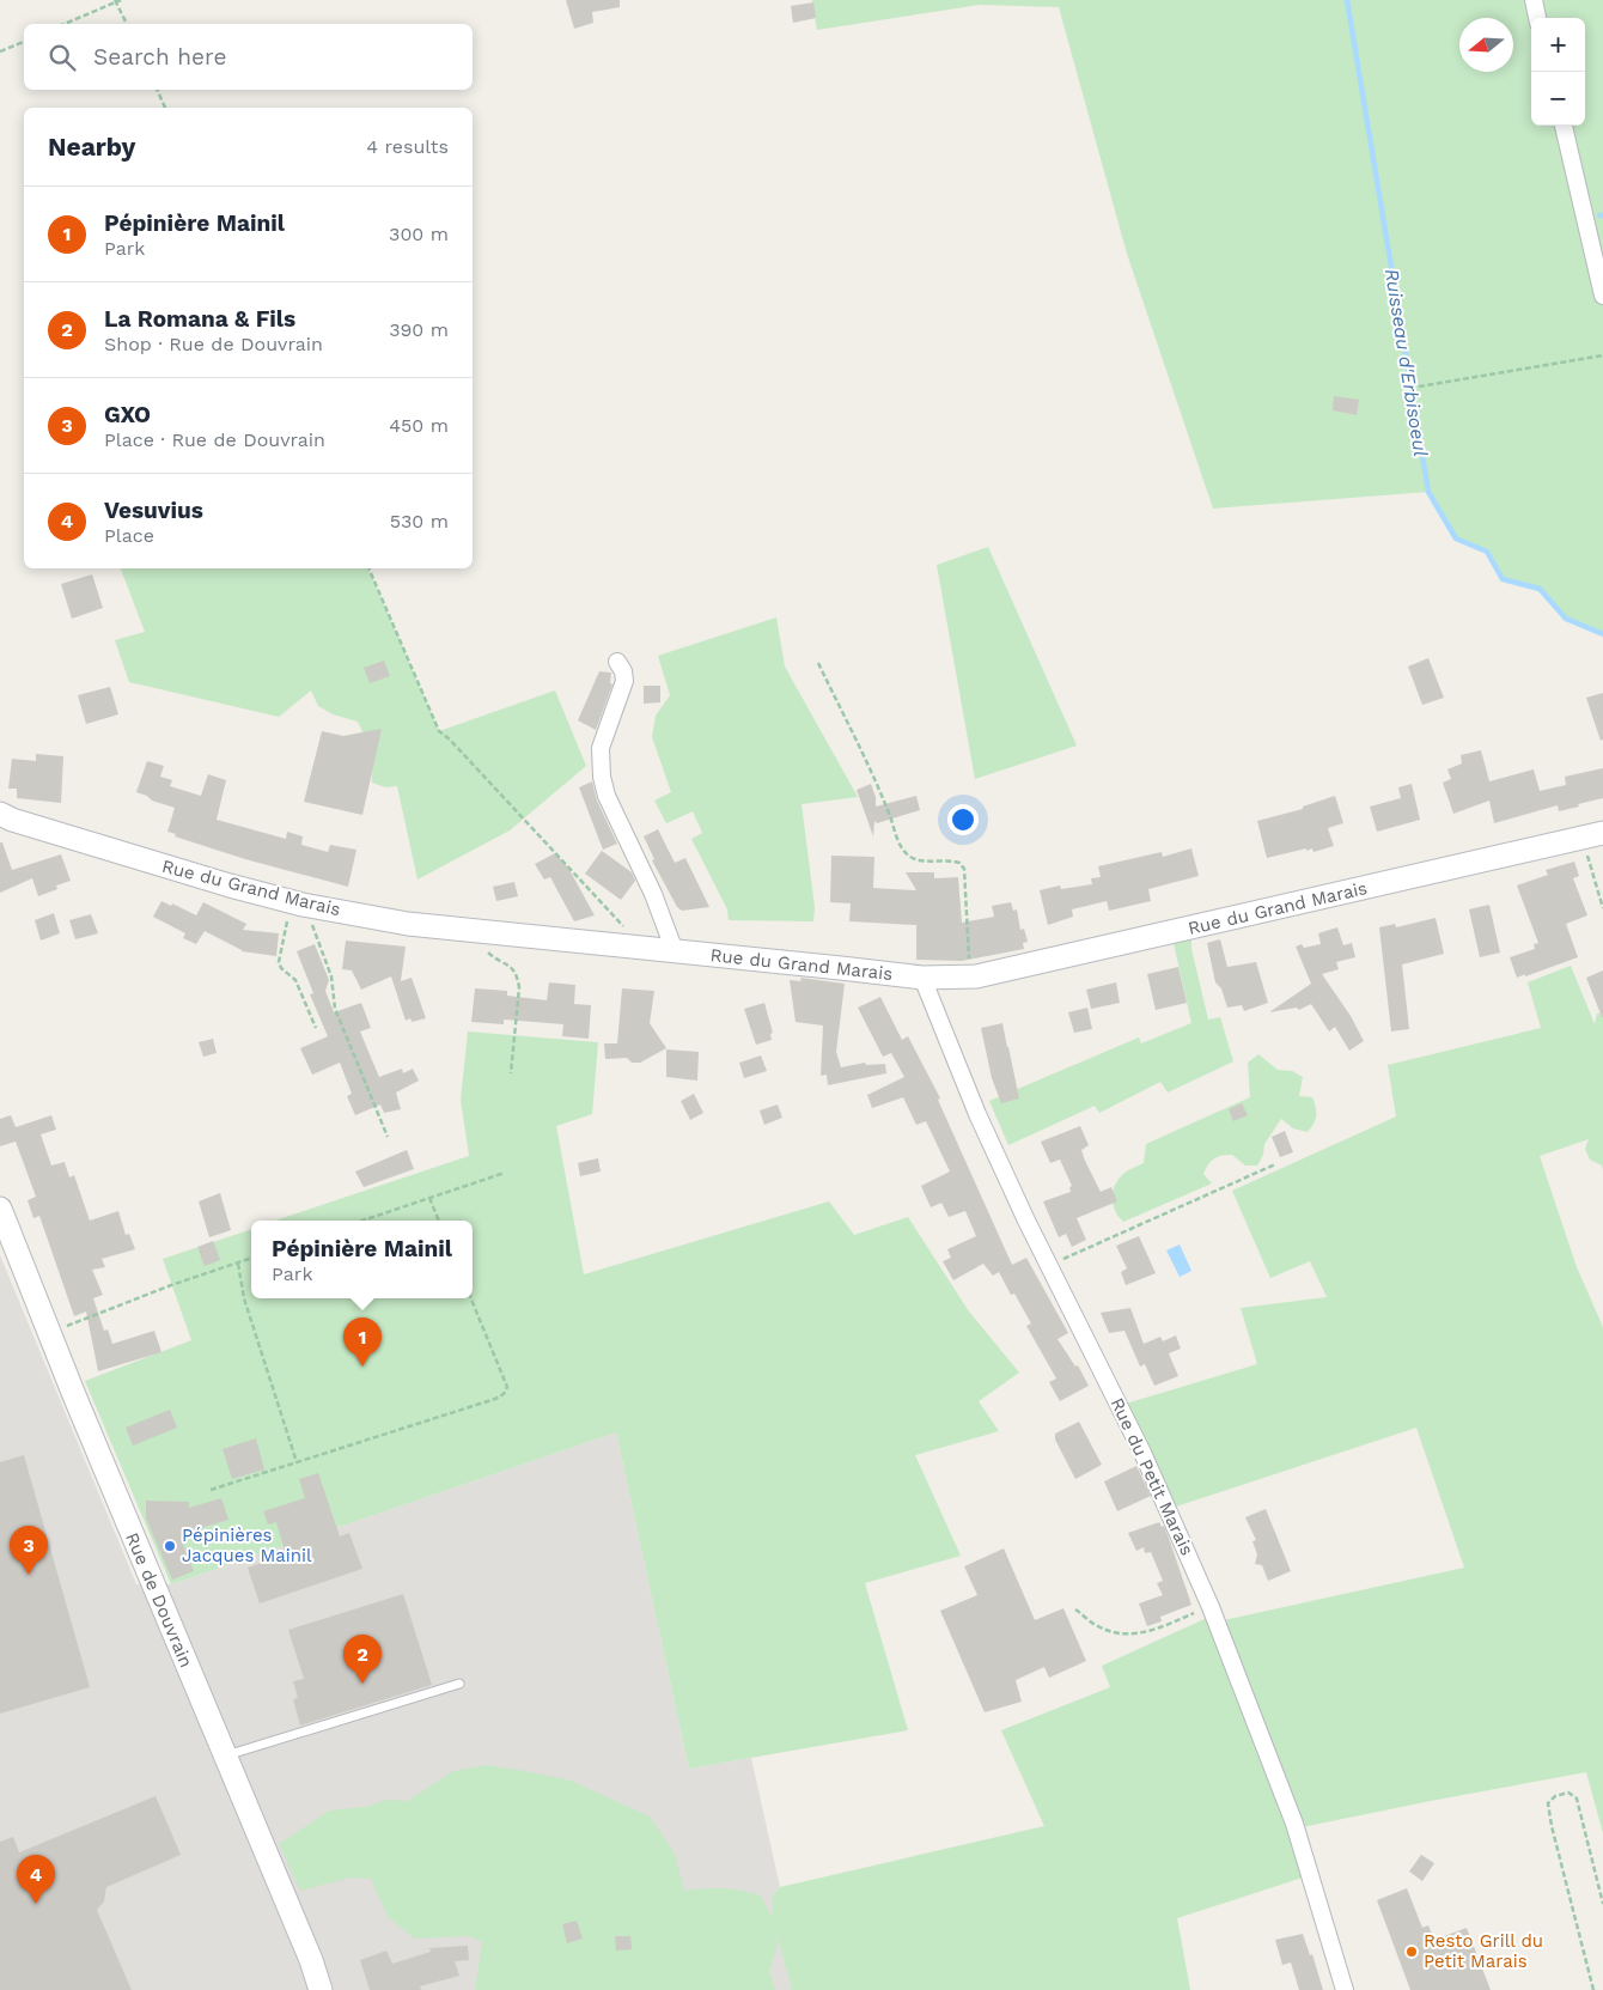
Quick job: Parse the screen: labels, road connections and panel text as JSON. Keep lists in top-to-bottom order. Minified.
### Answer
{"streets":{"street":["Rue du Grand Marais","Rue du Petit Marais","Rue de Douvrain"]},"crossings":[["Rue du Grand Marais","Rue du Petit Marais"]],"water":["Ruisseau d'Erbisoeul"],"places":["Pépinières Jacques Mainil","Resto Grill du Petit Marais"],"north":"left","page":{"map_buttons":["+","−"],"search":"Search here","heading":["Nearby","4 results"],"list":[{"mark":"1","name":"Pépinière Mainil","note":"Park","value":"300 m"},{"mark":"2","name":"La Romana & Fils","note":"Shop · Rue de Douvrain","value":"390 m"},{"mark":"3","name":"GXO","note":"Place · Rue de Douvrain","value":"450 m"},{"mark":"4","name":"Vesuvius","note":"Place","value":"530 m"}],"popup":["Pépinière Mainil","Park"],"pins":["1","3","2","4"]}}
